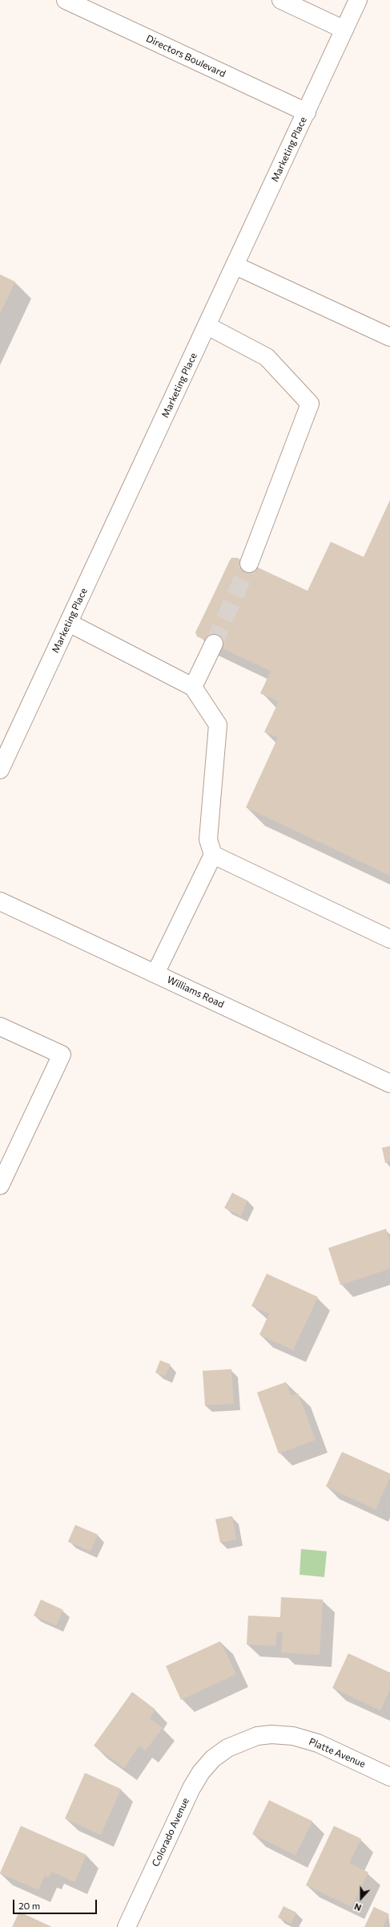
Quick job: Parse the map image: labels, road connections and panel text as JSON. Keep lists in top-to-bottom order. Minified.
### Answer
{"streets":{"street":["Directors Boulevard","Marketing Place","Williams Road","Platte Avenue","Colorado Avenue"]},"crossings":[["Directors Boulevard","Marketing Place"],["Platte Avenue","Colorado Avenue"]],"scale_bar":"20 m","north":"bottom"}
